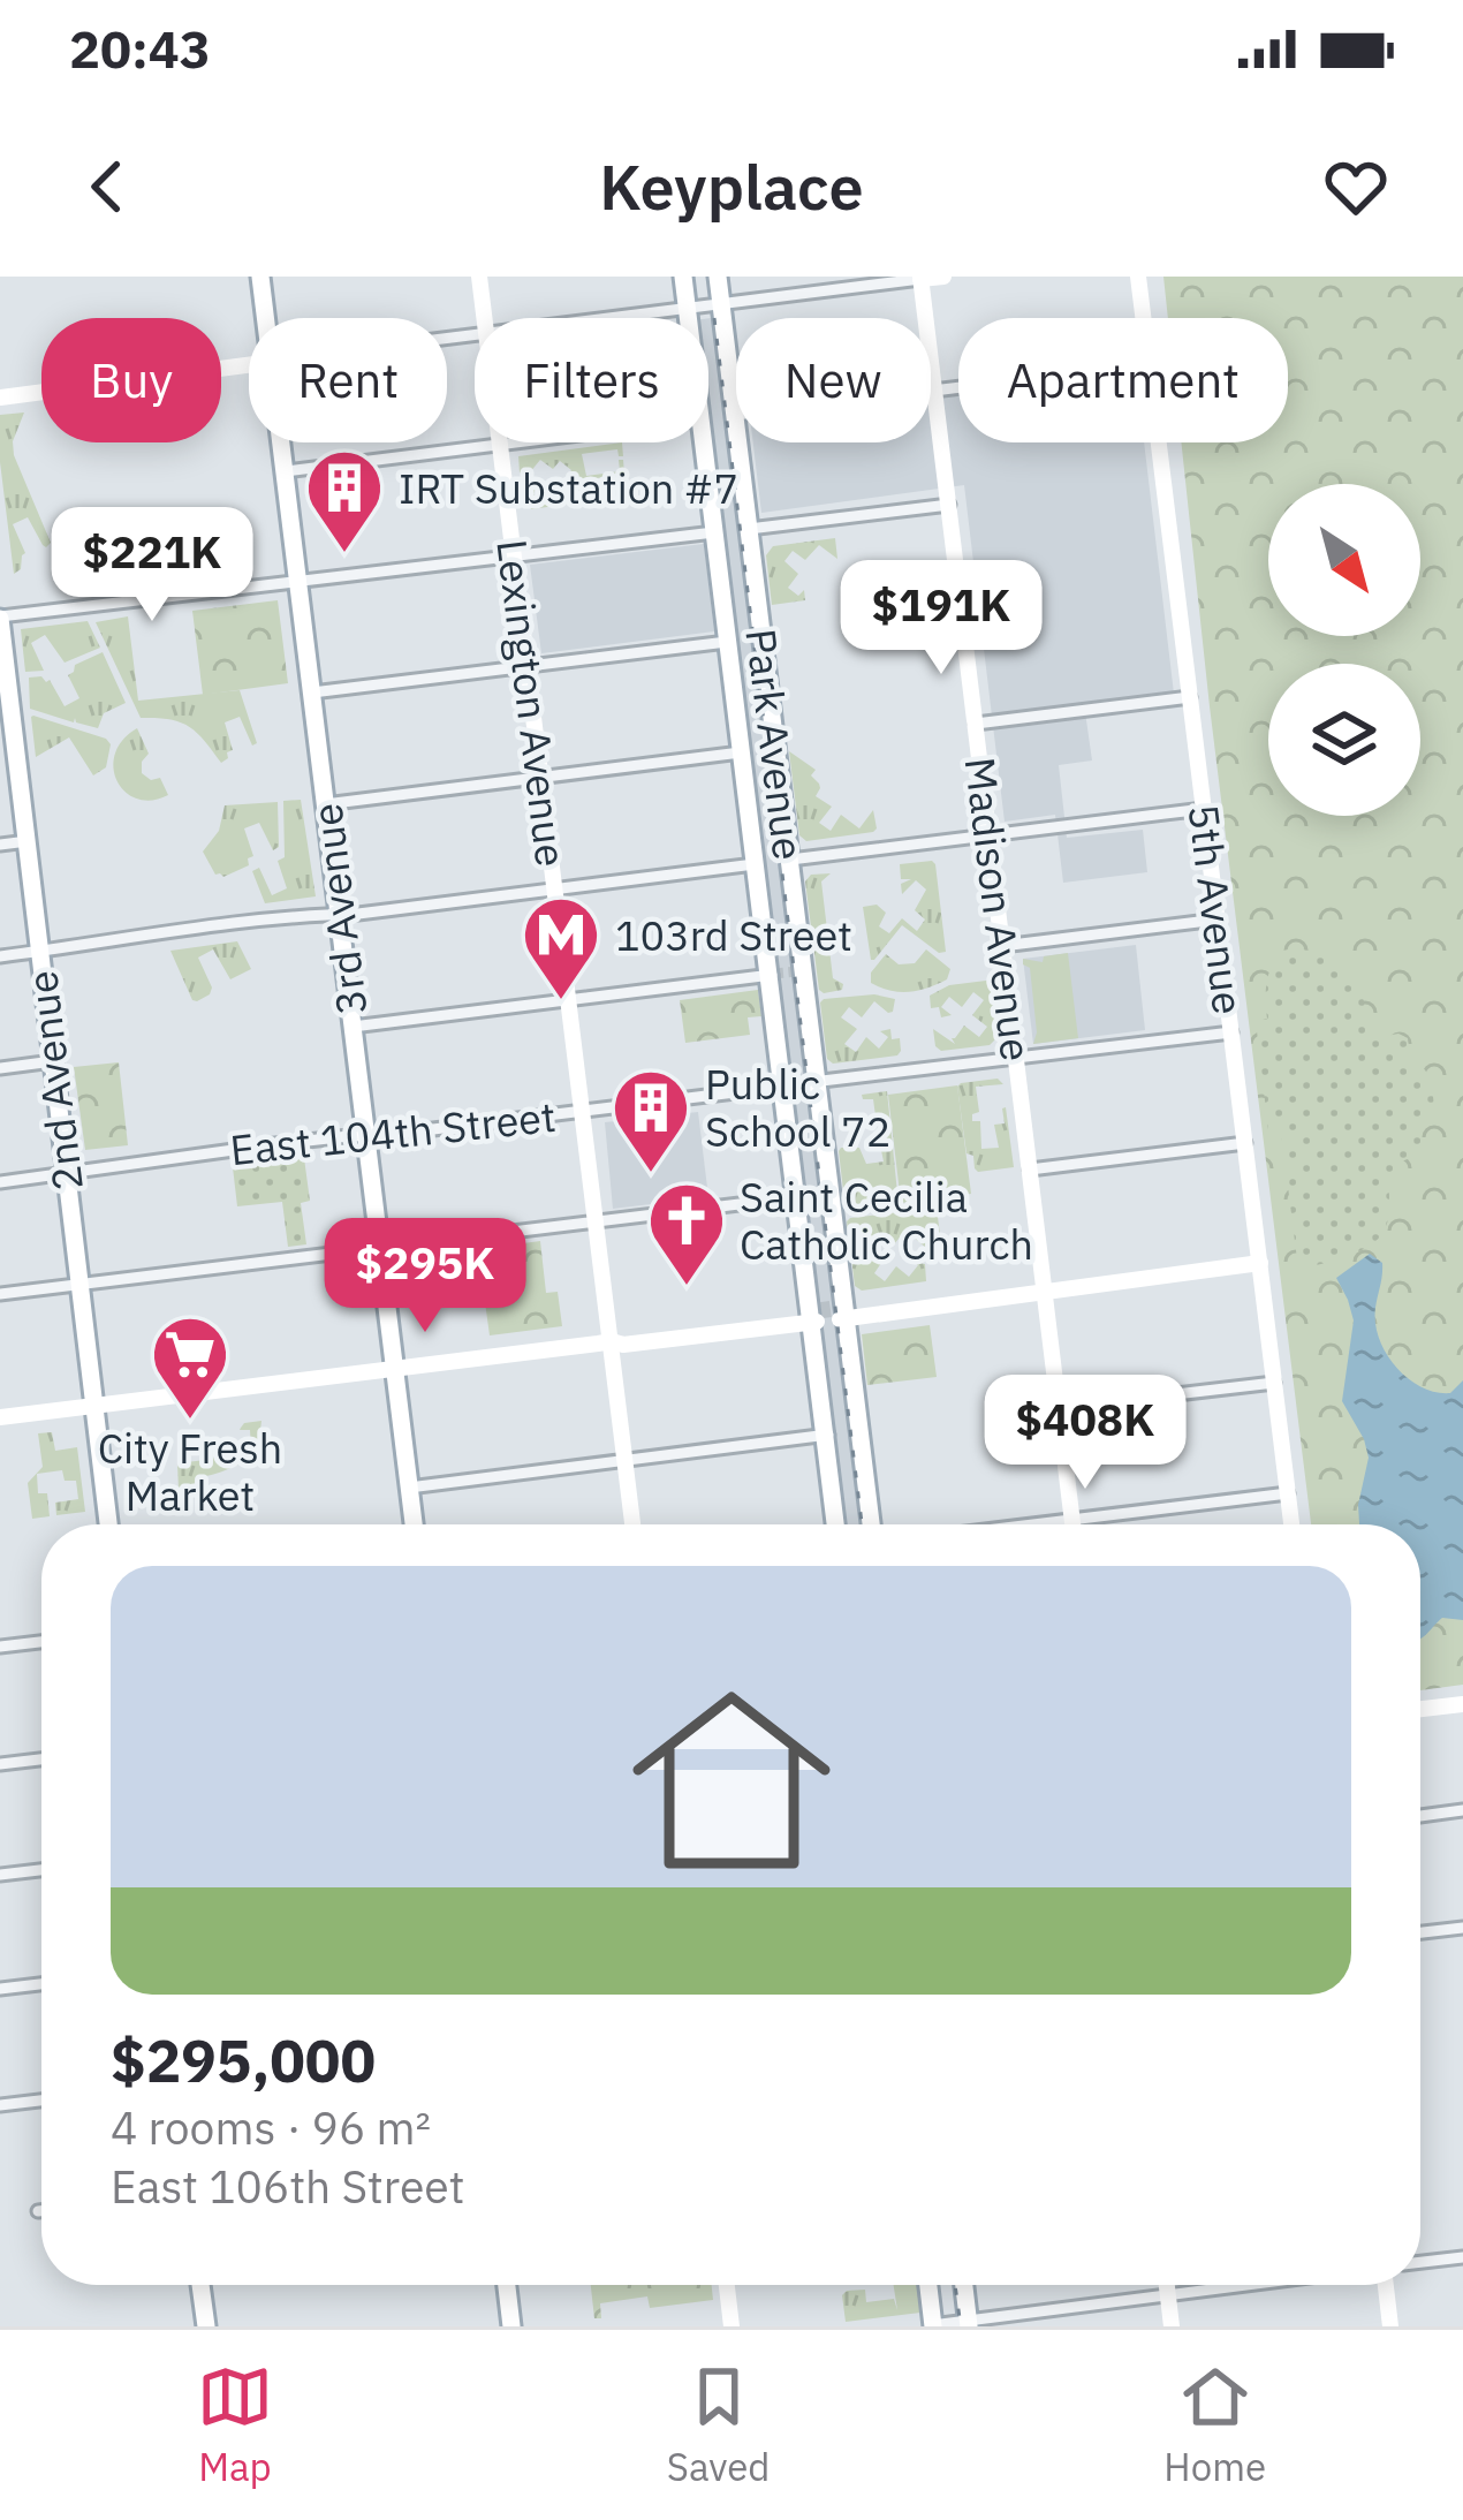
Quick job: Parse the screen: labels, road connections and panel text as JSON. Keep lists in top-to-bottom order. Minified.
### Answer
{"streets":{"main road":["Lexington Avenue","Park Avenue","3rd Avenue","Madison Avenue","5th Avenue","2nd Avenue"],"street":["East 104th Street"]},"crossings":[["Lexington Avenue","East 104th Street"],["Park Avenue","East 104th Street"],["3rd Avenue","East 104th Street"],["2nd Avenue","East 104th Street"]],"places":{"building":["IRT Substation #7","Public School 72"],"metro station":["103rd Street"],"church":["Saint Cecilia Catholic Church"],"supermarket":["City Fresh Market"]},"north":"bottom right","page":{"status":"20:43","header":"Keyplace","chip":["Buy","Rent","Filters","New","Apartment"],"price":["$221K","$191K","$295K","$408K"],"list":[{"name":"$295,000","note":"4 rooms · 96 m² · East 106th Street"}],"tabs":["Map","Saved","Home"]}}
